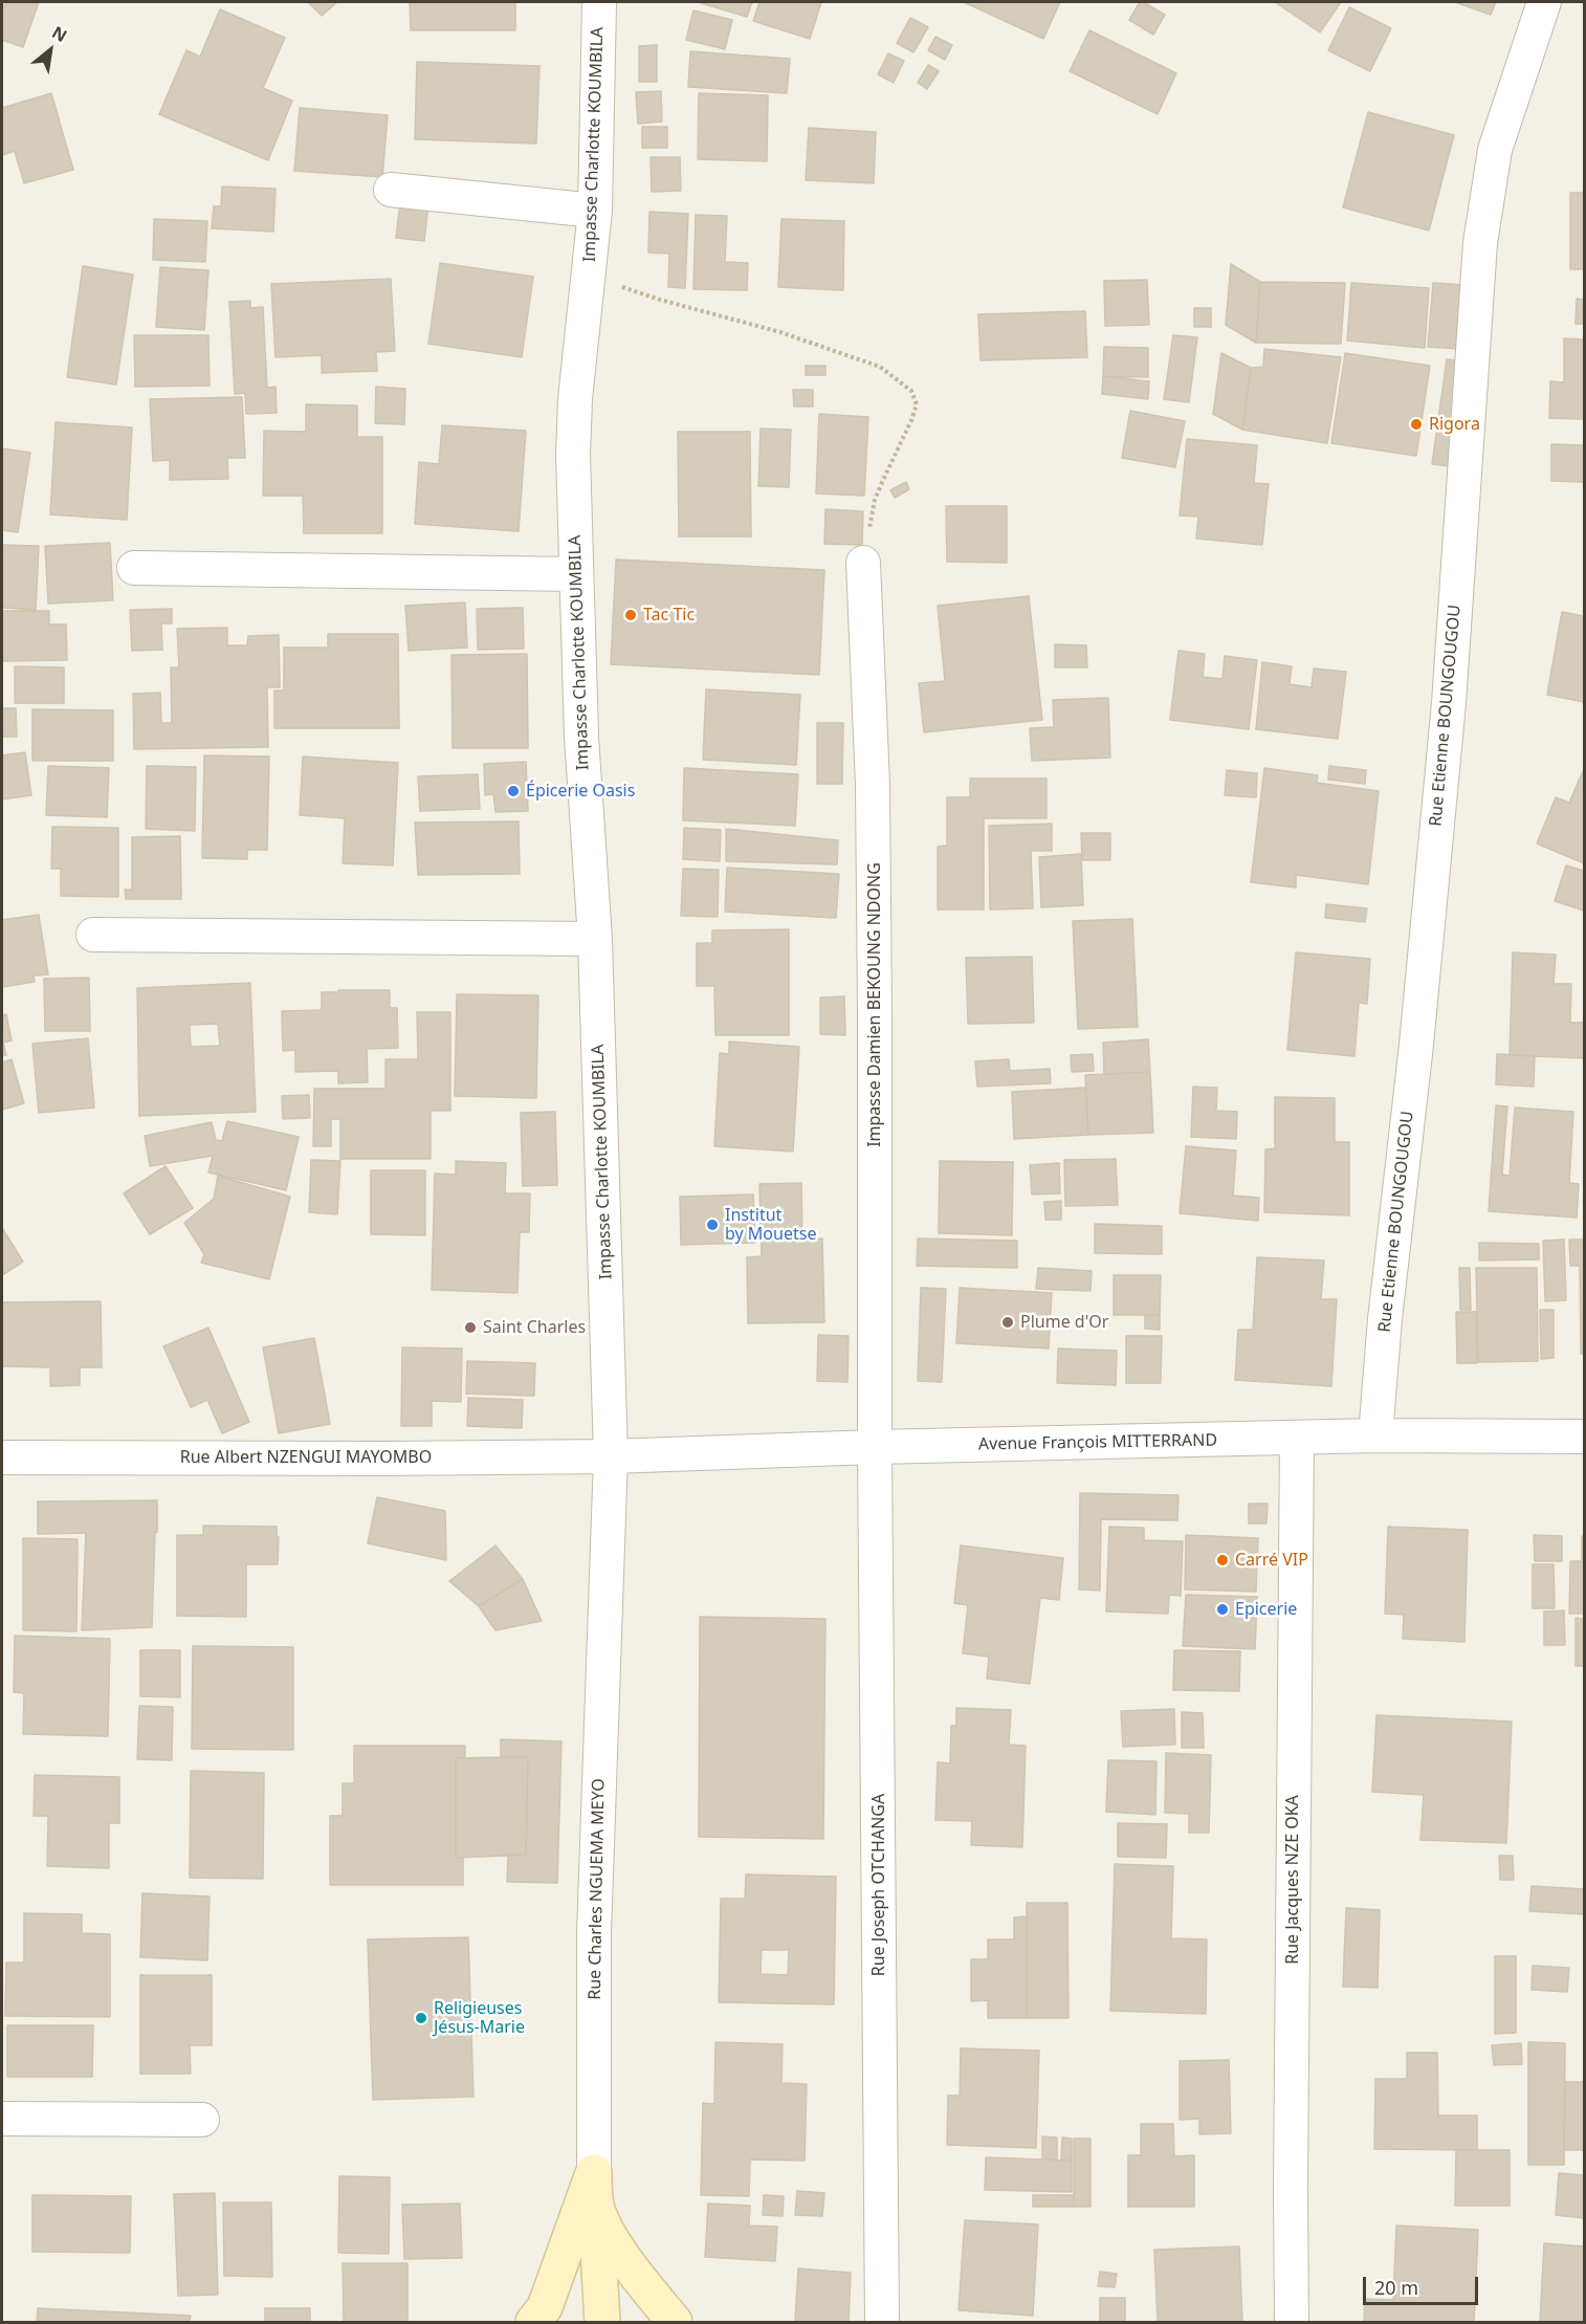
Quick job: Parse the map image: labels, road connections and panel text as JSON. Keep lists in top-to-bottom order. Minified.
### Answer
{"streets":{"main road":["Rue Charles NGUEMA MEYO"],"street":["Impasse Charlotte KOUMBILA","Rue Etienne BOUNGOUGOU","Impasse Damien BEKOUNG NDONG","Avenue François MITTERRAND","Rue Albert NZENGUI MAYOMBO","Rue Jacques NZE OKA","Rue Joseph OTCHANGA"]},"crossings":[["Impasse Charlotte KOUMBILA","Avenue François MITTERRAND"],["Impasse Charlotte KOUMBILA","Rue Albert NZENGUI MAYOMBO"],["Impasse Charlotte KOUMBILA","Rue Charles NGUEMA MEYO"],["Rue Etienne BOUNGOUGOU","Avenue François MITTERRAND"],["Impasse Damien BEKOUNG NDONG","Avenue François MITTERRAND"],["Impasse Damien BEKOUNG NDONG","Rue Joseph OTCHANGA"],["Avenue François MITTERRAND","Rue Albert NZENGUI MAYOMBO"],["Avenue François MITTERRAND","Rue Jacques NZE OKA"],["Avenue François MITTERRAND","Rue Joseph OTCHANGA"],["Avenue François MITTERRAND","Rue Charles NGUEMA MEYO"],["Rue Albert NZENGUI MAYOMBO","Rue Charles NGUEMA MEYO"]],"places":["Rigora","Tac Tic","Épicerie Oasis","Institut by Mouetse","Plume d'Or","Saint Charles","Carré VIP","Epicerie","Religieuses Jésus-Marie"],"scale_bar":"20 m","north":"top right"}
